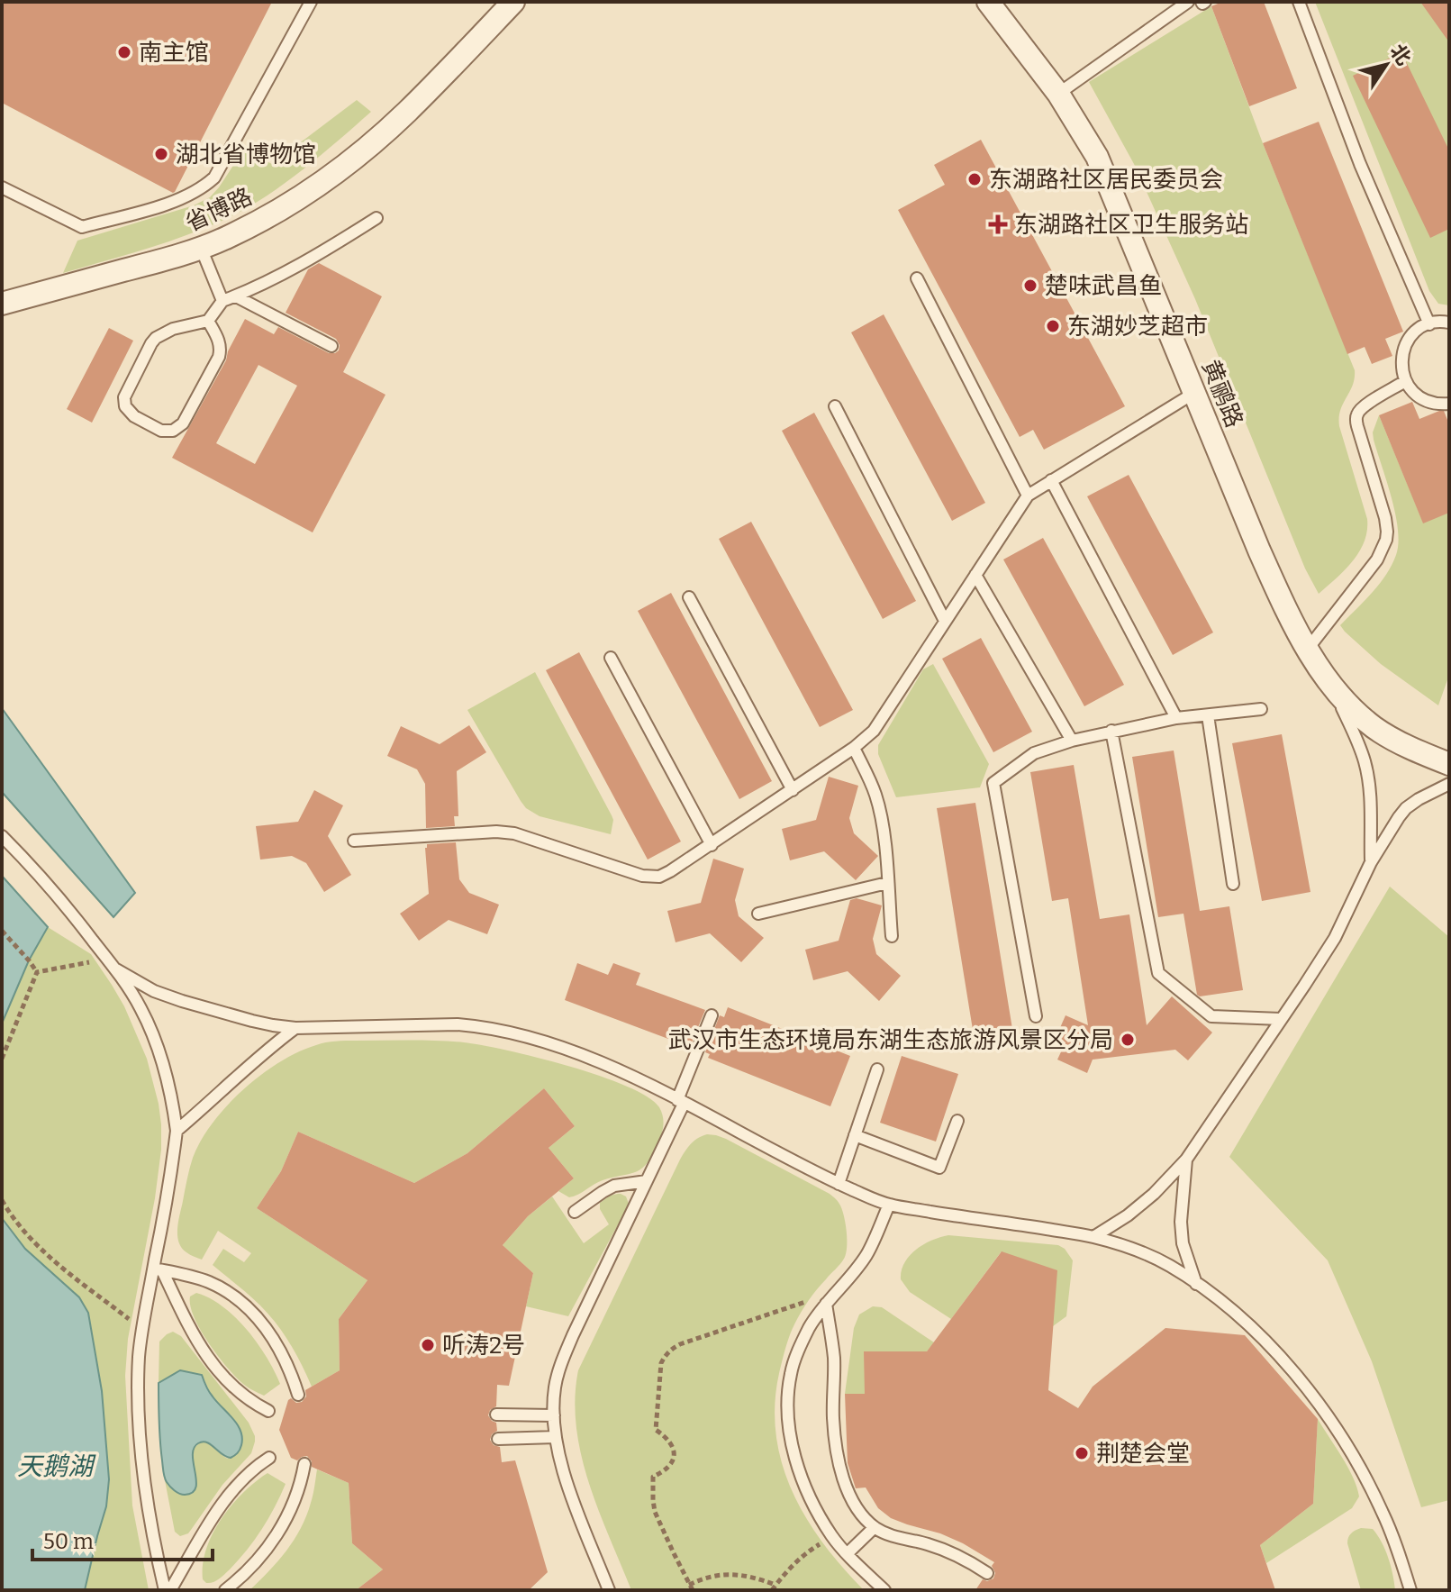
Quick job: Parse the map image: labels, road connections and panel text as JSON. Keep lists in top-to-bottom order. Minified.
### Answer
{"streets":{"street":["省博路","黄鹂路"]},"water":["天鹅湖"],"places":{"other":["南主馆","湖北省博物馆","东湖路社区居民委员会","楚味武昌鱼","东湖妙芝超市","武汉市生态环境局东湖生态旅游风景区分局","听涛2号","荆楚会堂"],"health":["东湖路社区卫生服务站"]},"scale_bar":"50 m","north":"top right"}
